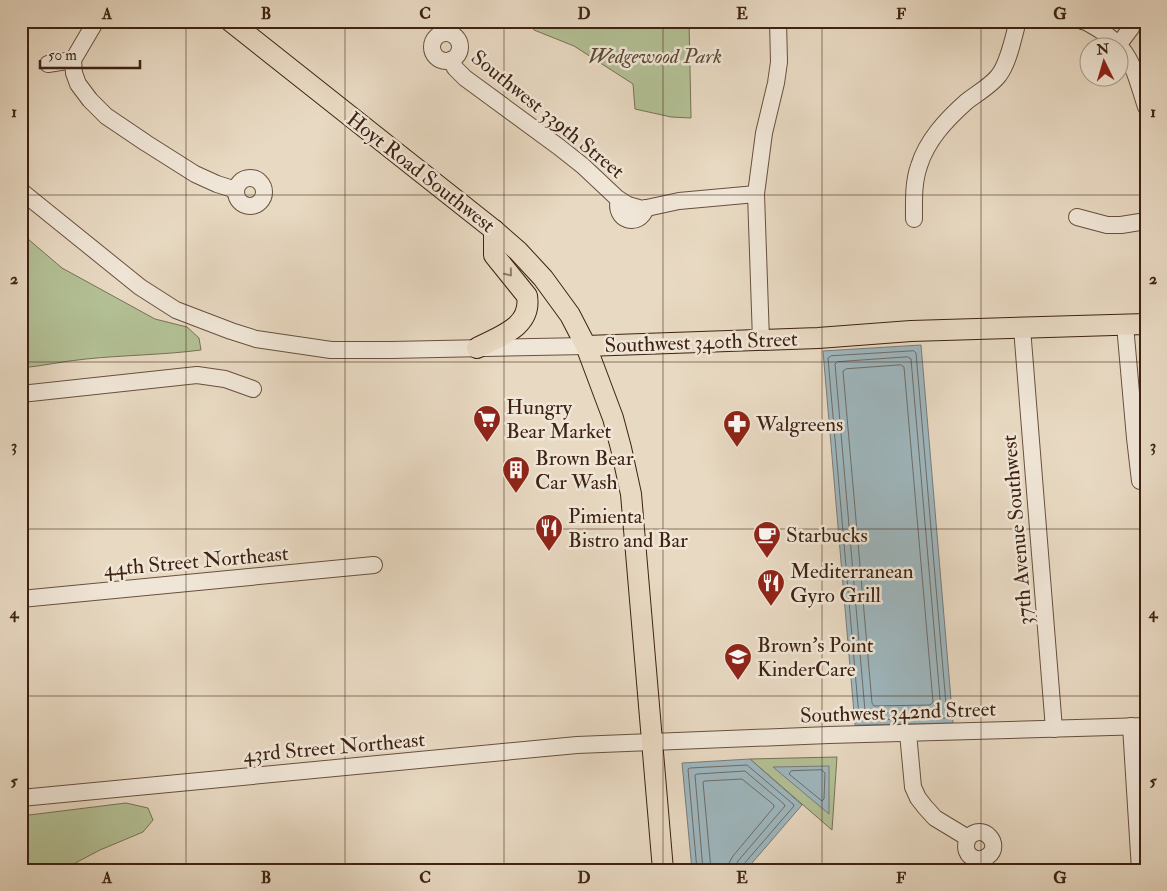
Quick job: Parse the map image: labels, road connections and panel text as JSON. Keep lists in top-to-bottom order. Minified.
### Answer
{"streets":{"main road":["Hoyt Road Southwest","Southwest 340th Street"],"street":["Southwest 339th Street","37th Avenue Southwest","44th Street Northeast","Southwest 342nd Street","43rd Street Northeast"]},"crossings":[["Hoyt Road Southwest","Southwest 340th Street"],["Hoyt Road Southwest","Southwest 342nd Street"],["Hoyt Road Southwest","43rd Street Northeast"],["Southwest 340th Street","37th Avenue Southwest"],["37th Avenue Southwest","Southwest 342nd Street"],["Southwest 342nd Street","43rd Street Northeast"]],"parks":["Wedgewood Park"],"places":{"supermarket":["Hungry Bear Market"],"pharmacy":["Walgreens"],"building":["Brown Bear Car Wash"],"restaurant":["Pimienta Bistro and Bar","Mediterranean Gyro Grill"],"cafe":["Starbucks"],"school or university":["Brown's Point KinderCare"]},"scale_bar":"50 m","north":"top","grid":{"columns":["A","B","C","D","E","F","G"],"rows":["1","2","3","4","5"]}}
